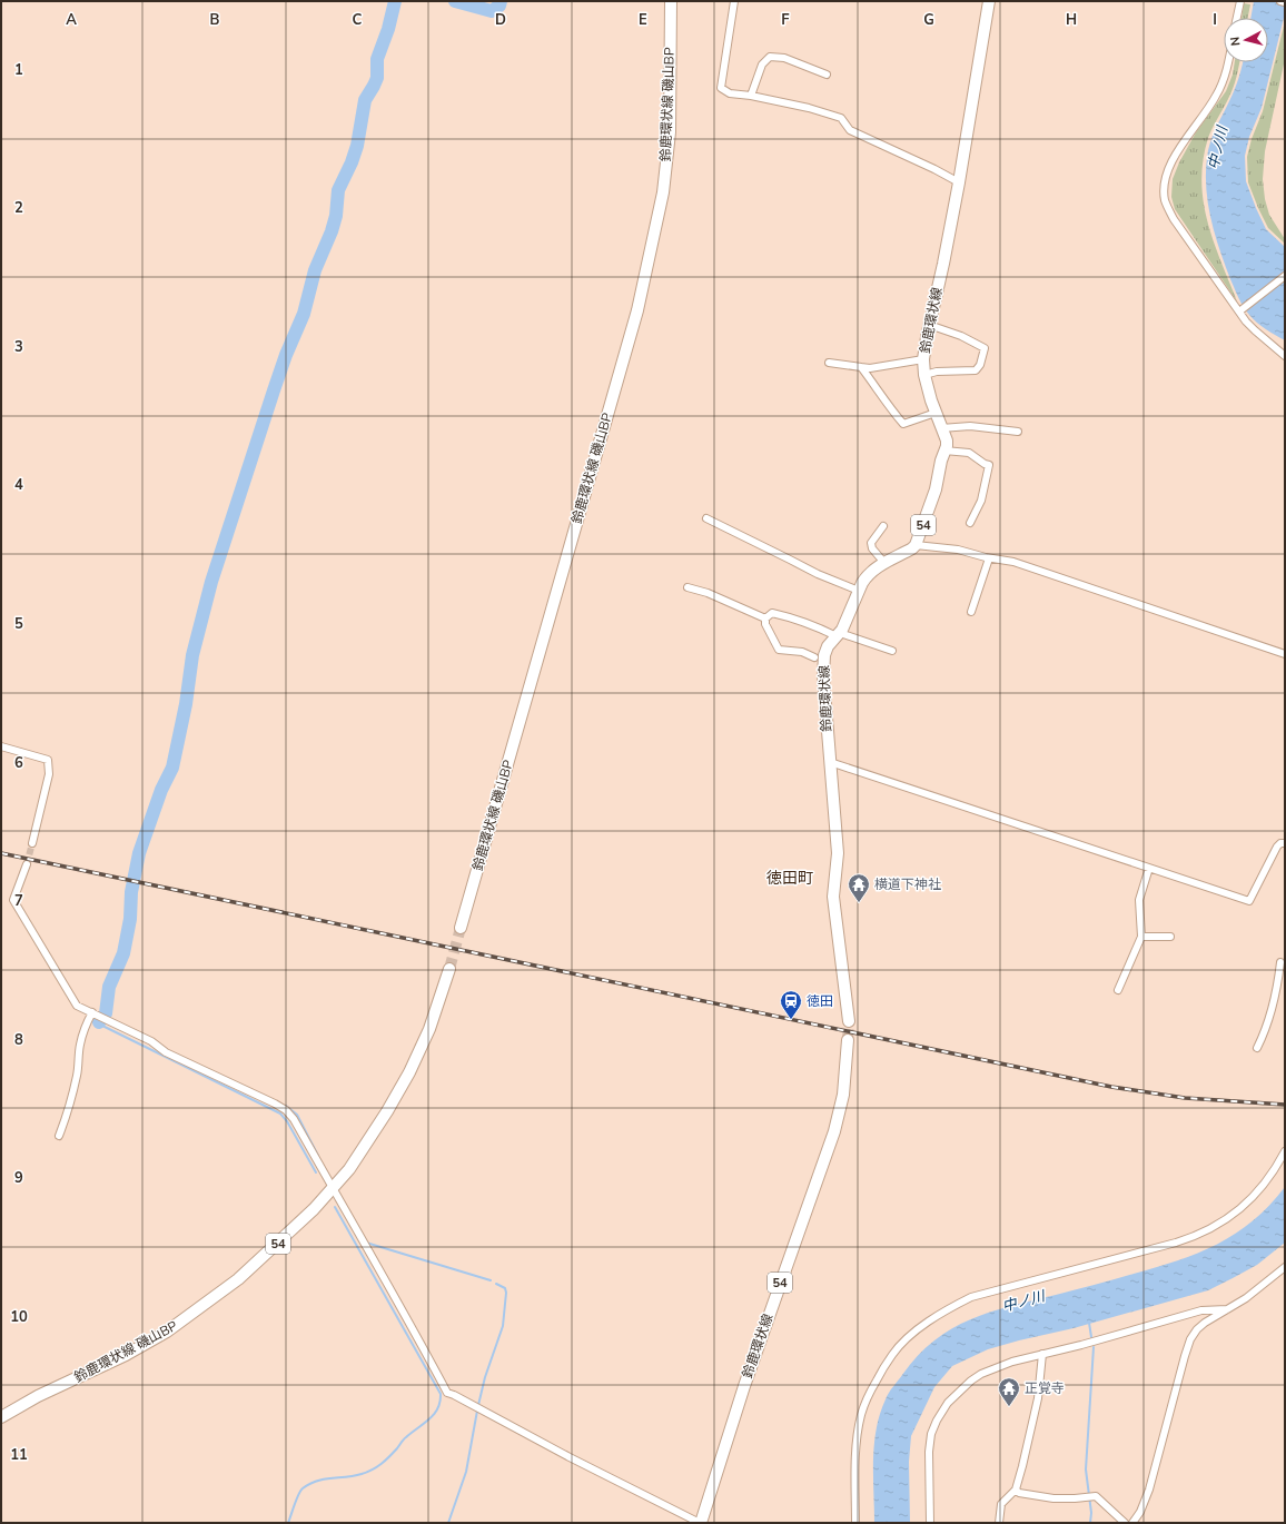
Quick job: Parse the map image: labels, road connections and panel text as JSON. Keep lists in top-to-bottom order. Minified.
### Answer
{"streets":{"main road":["鈴鹿環状線 磯山BP","鈴鹿環状線","54"]},"districts":["徳田町"],"water":["中ノ川"],"places":{"temple":["横道下神社","正覚寺"],"station":["徳田"]},"north":"left","grid":{"columns":["A","B","C","D","E","F","G","H","I"],"rows":["1","2","3","4","5","6","7","8","9","10","11"]}}
